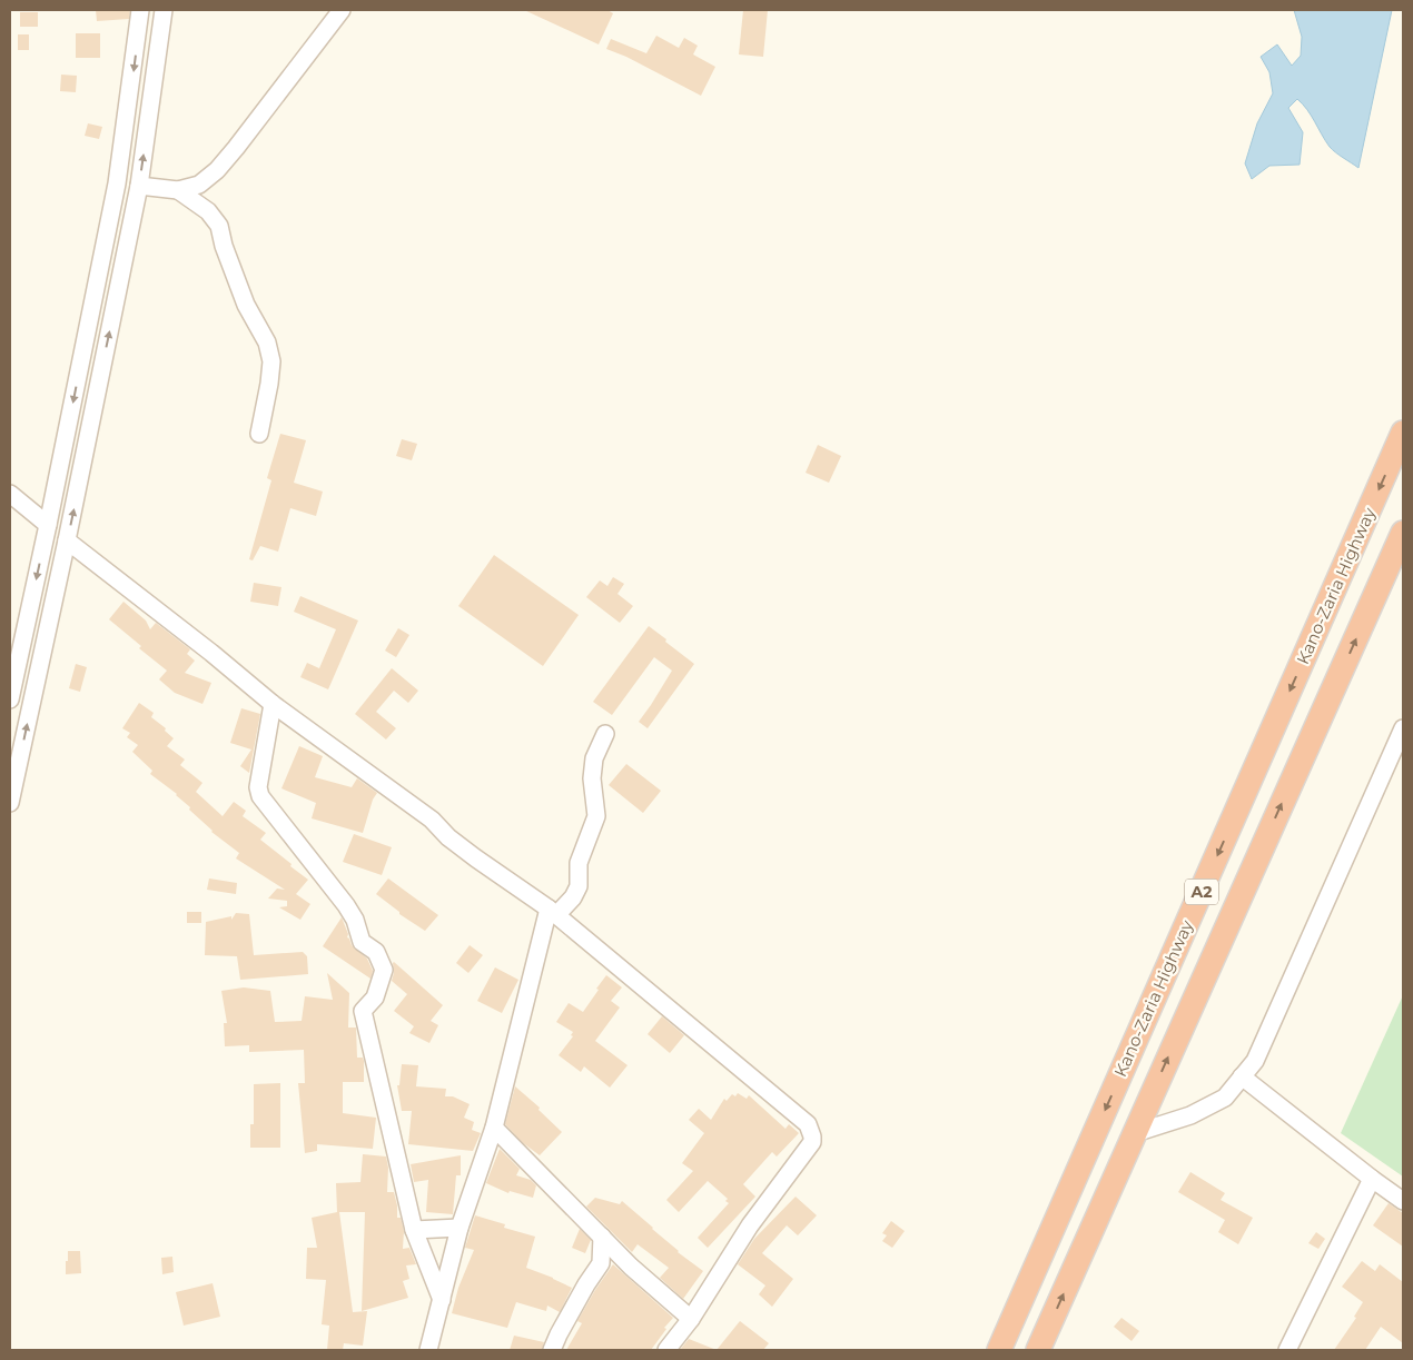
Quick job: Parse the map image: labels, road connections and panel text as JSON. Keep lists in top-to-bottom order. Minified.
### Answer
{"streets":{"highway":["Kano-Zaria Highway","A2"]}}
